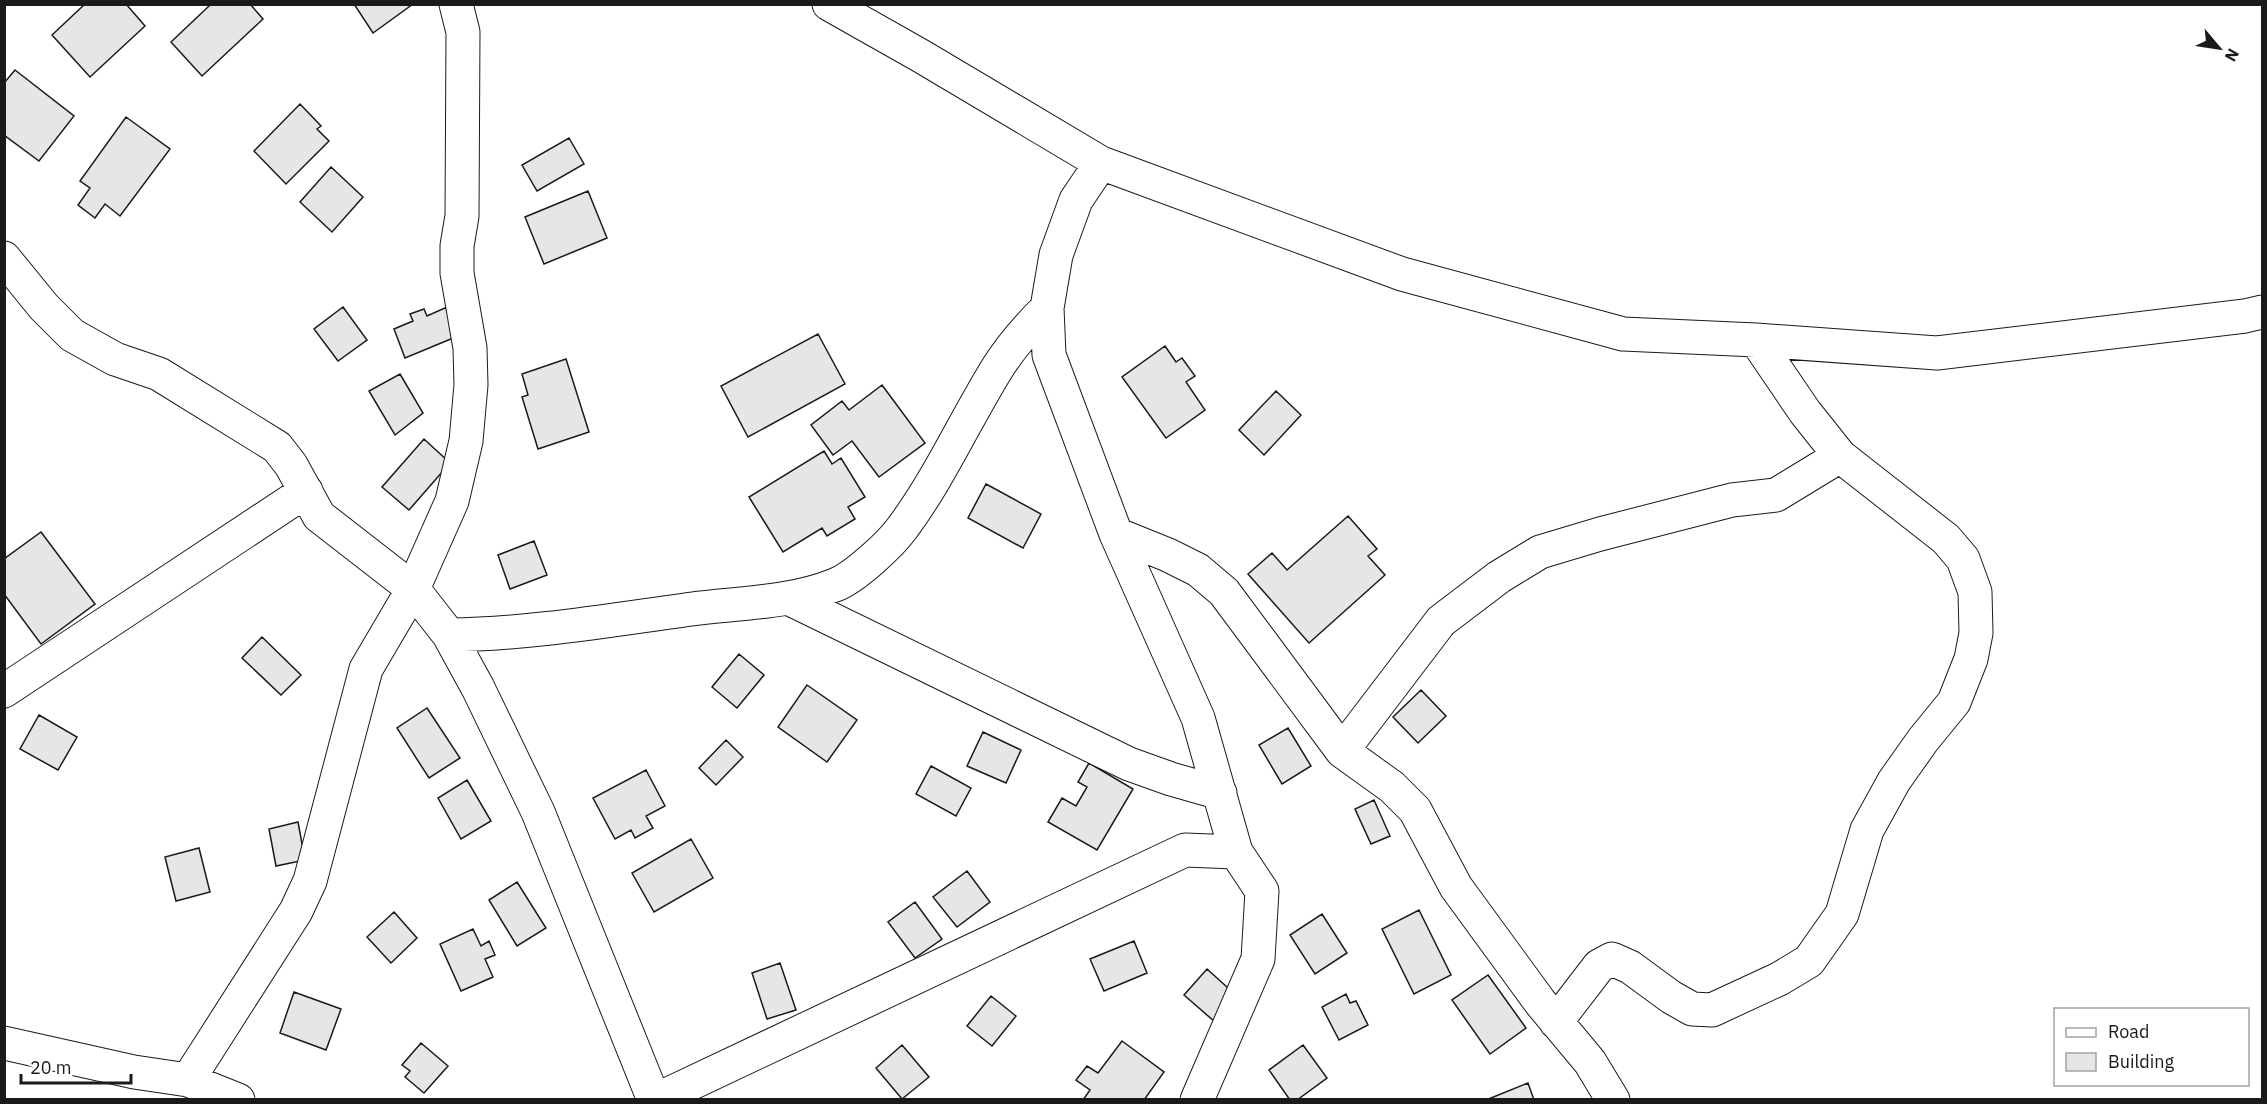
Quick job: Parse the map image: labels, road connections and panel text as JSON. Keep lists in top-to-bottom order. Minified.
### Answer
{"legend":["Road","Building"],"scale_bar":"20 m","north":"bottom right"}
